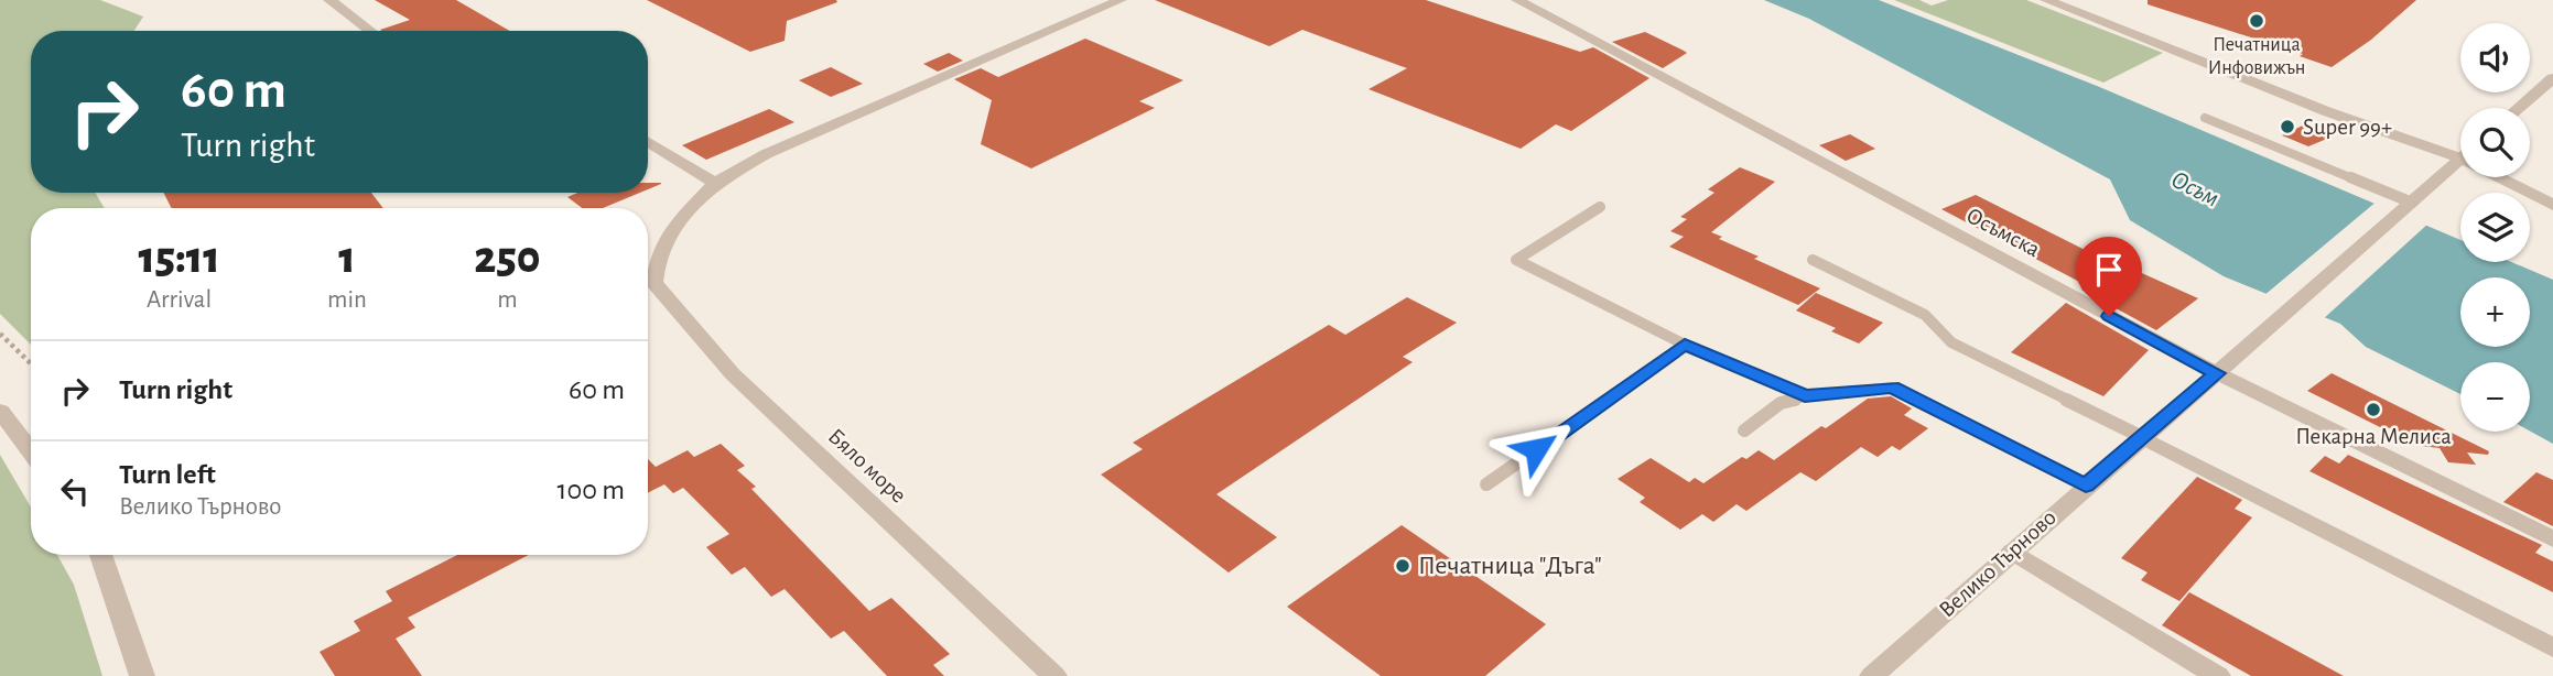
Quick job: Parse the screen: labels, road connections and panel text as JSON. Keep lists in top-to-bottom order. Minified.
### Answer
{"streets":{"street":["Осъмска","Бяло море","Велико Търново"]},"crossings":[["Осъмска","Велико Търново"]],"water":["Осъм"],"places":["Печатница Инфовижън","Super 99+","Пекарна Мелиса","Печатница \"Дъга\""],"page":{"map_buttons":["+","−"],"turn":["60 m","Turn right"],"eta":["15:11","Arrival","1","min","250","m"],"list":[{"name":"Turn right","value":"60 m"},{"name":"Turn left","note":"Велико Търново","value":"100 m"}]}}
